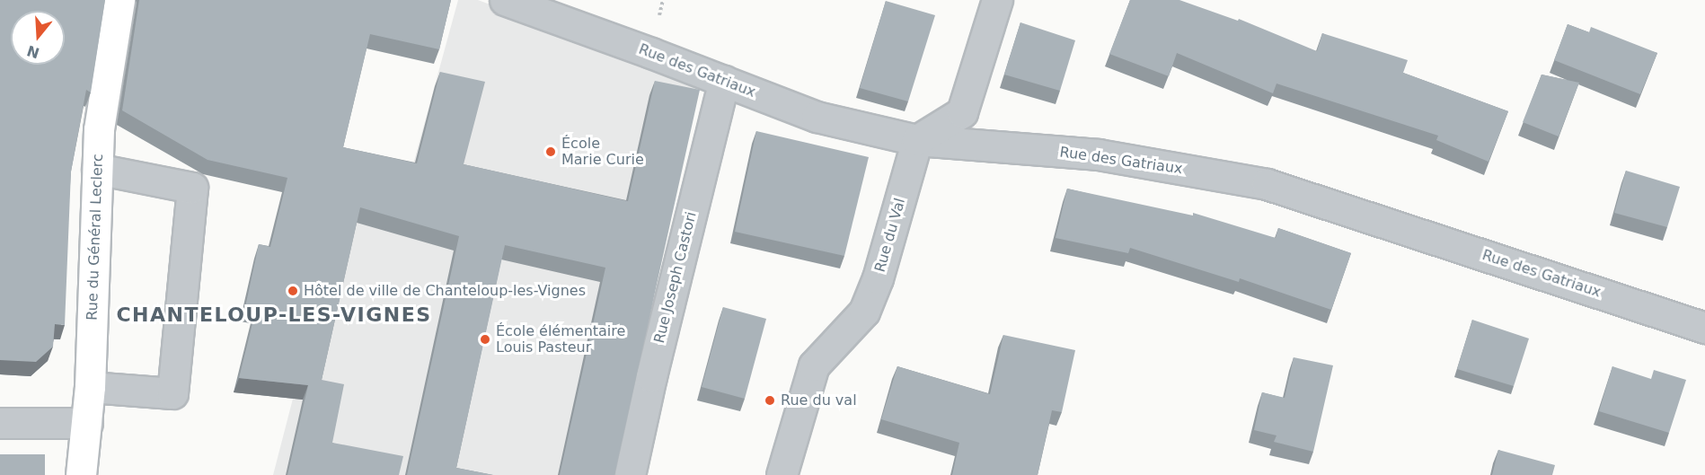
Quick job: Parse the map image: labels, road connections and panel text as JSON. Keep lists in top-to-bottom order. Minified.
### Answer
{"streets":{"main road":["Rue du Général Leclerc"],"street":["Rue des Gatriaux","Rue du Val","Rue Joseph Castori"]},"crossings":[["Rue des Gatriaux","Rue du Val"],["Rue des Gatriaux","Rue Joseph Castori"]],"districts":["CHANTELOUP-LES-VIGNES"],"places":["École Marie Curie","Hôtel de ville de Chanteloup-les-Vignes","École élémentaire Louis Pasteur","Rue du val"],"north":"bottom"}
